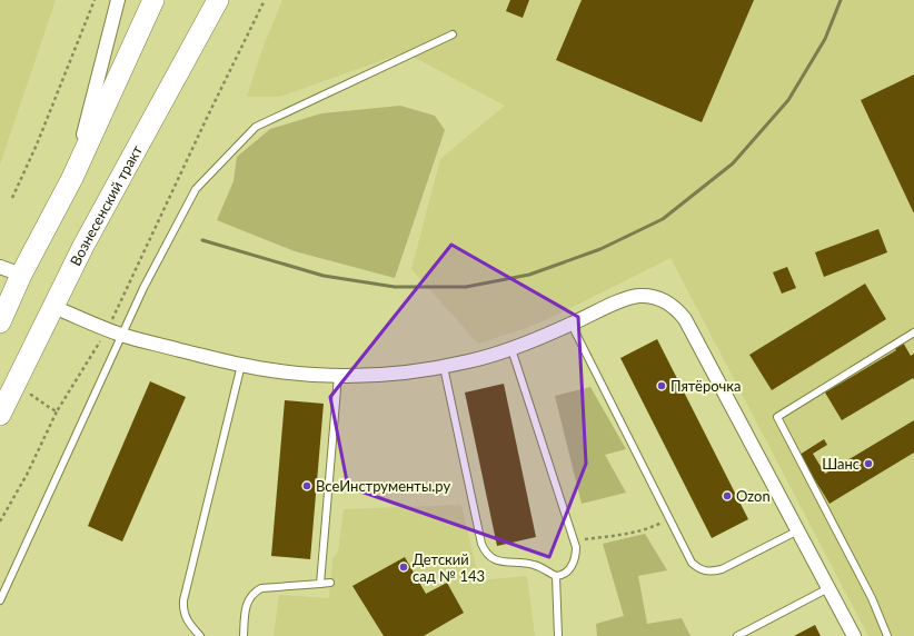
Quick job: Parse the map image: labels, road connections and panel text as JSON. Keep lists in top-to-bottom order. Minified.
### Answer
{"streets":{"main road":["Вознесенский тракт"]},"places":["Пятёрочка","Шанс","ВсеИнструменты.ру","Ozon","Детский сад № 143"]}
